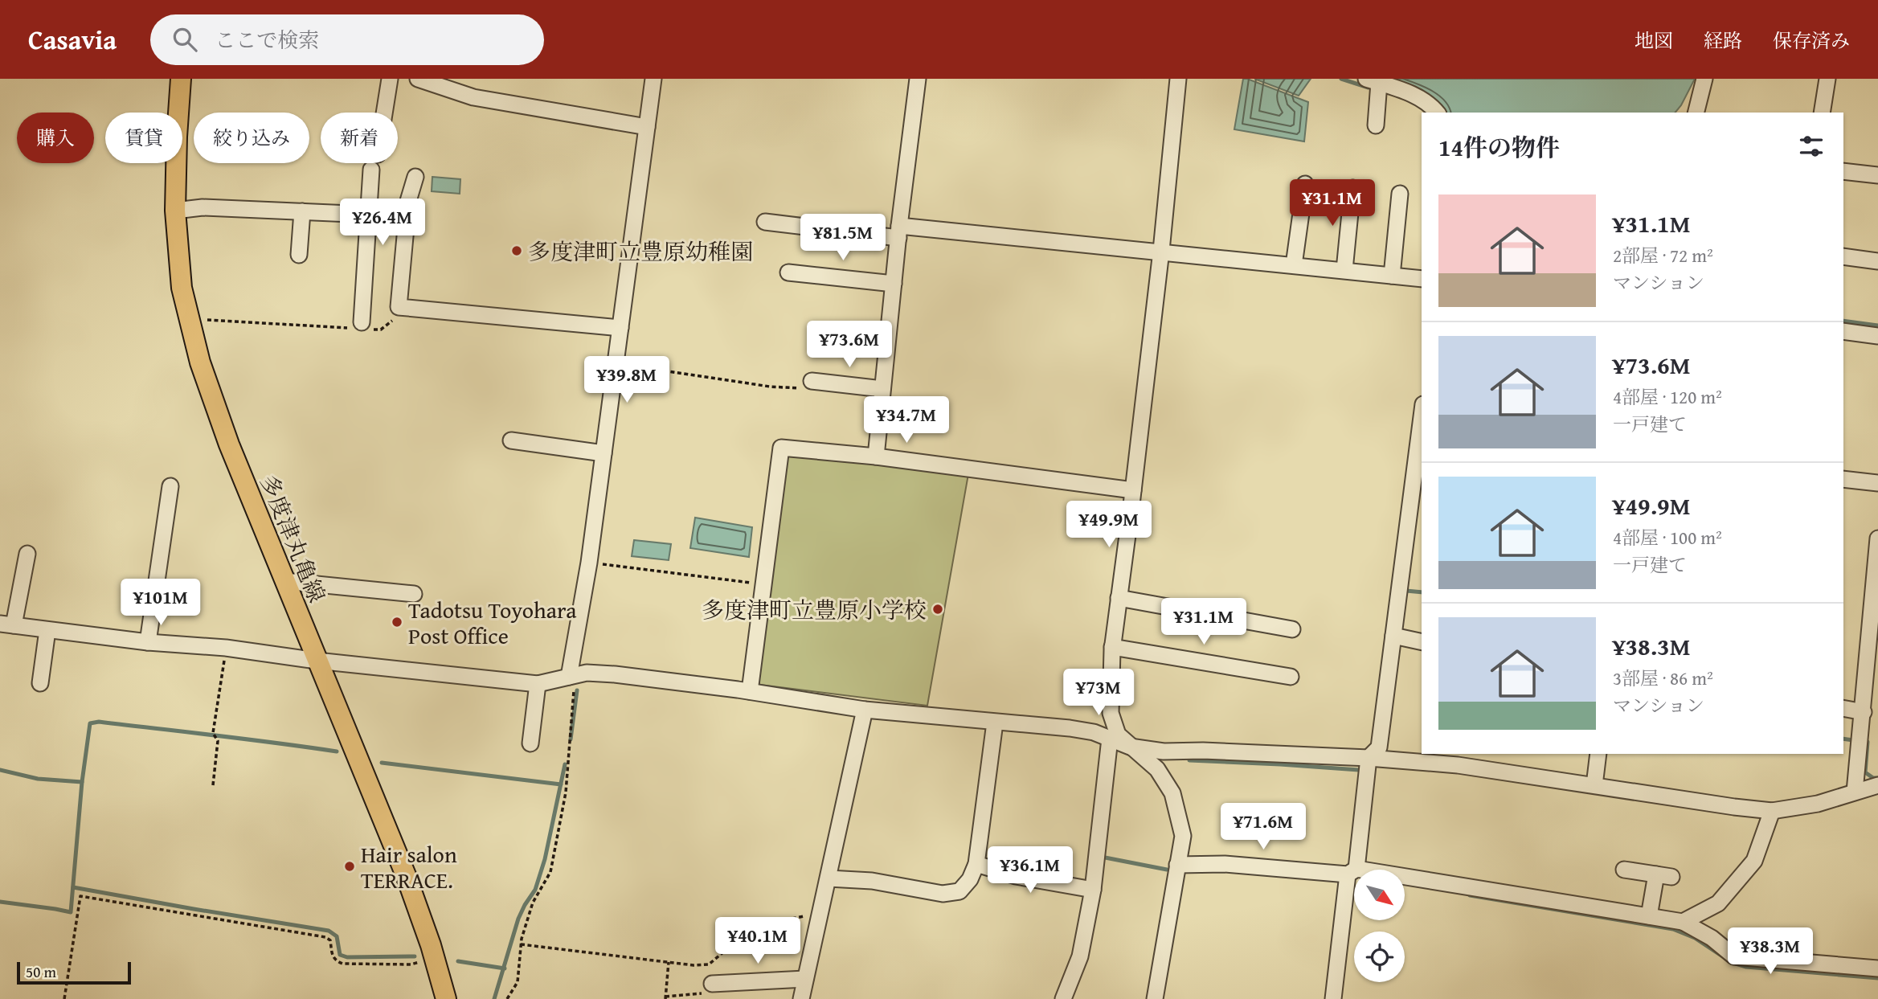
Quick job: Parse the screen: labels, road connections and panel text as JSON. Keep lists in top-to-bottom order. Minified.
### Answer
{"streets":{"main road":["多度津丸亀線"]},"places":["多度津町立豊原幼稚園","多度津町立豊原小学校","Tadotsu Toyohara Post Office","Hair salon TERRACE."],"scale_bar":"50 m","north":"bottom right","page":{"header":"Casavia","search":"ここで検索","nav":["地図","経路","保存済み"],"chip":["購入","賃貸","絞り込み","新着"],"heading":"14件の物件","price":["¥31.1M","¥26.4M","¥81.5M","¥73.6M","¥39.8M","¥34.7M","¥49.9M","¥101M","¥31.1M","¥73M","¥71.6M","¥36.1M","¥40.1M","¥38.3M"],"list":[{"name":"¥31.1M","note":"2部屋 · 72 m² · マンション"},{"name":"¥73.6M","note":"4部屋 · 120 m² · 一戸建て"},{"name":"¥49.9M","note":"4部屋 · 100 m² · 一戸建て"},{"name":"¥38.3M","note":"3部屋 · 86 m² · マンション"}],"scale":"50 m"}}
